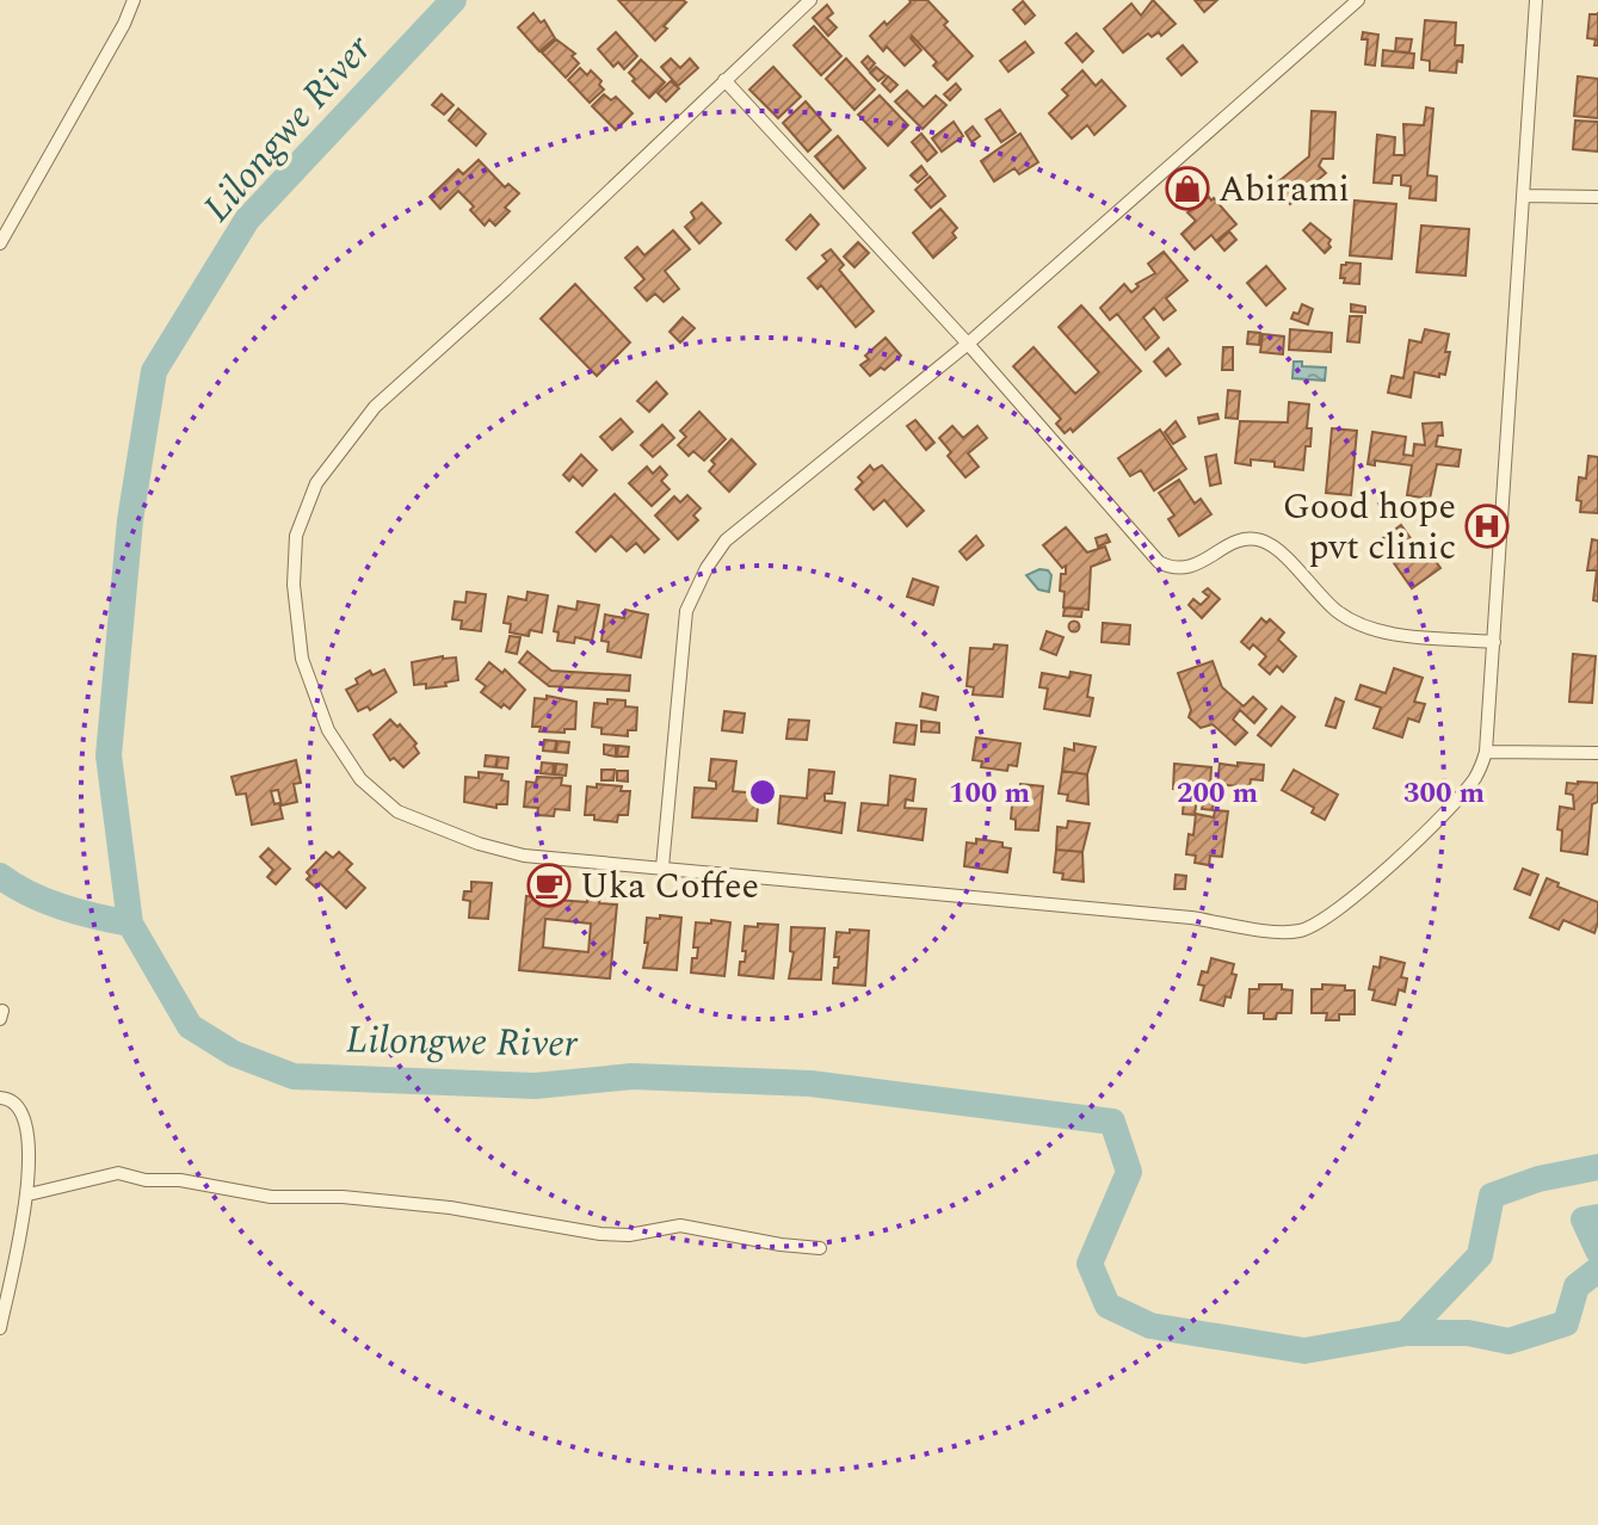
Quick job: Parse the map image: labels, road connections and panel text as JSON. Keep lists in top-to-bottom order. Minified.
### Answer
{"water":["Lilongwe River"],"places":{"shop":["Abirami"],"hospital":["Good hope pvt clinic"],"cafe":["Uka Coffee"]},"rings":["100 m","200 m","300 m"]}
